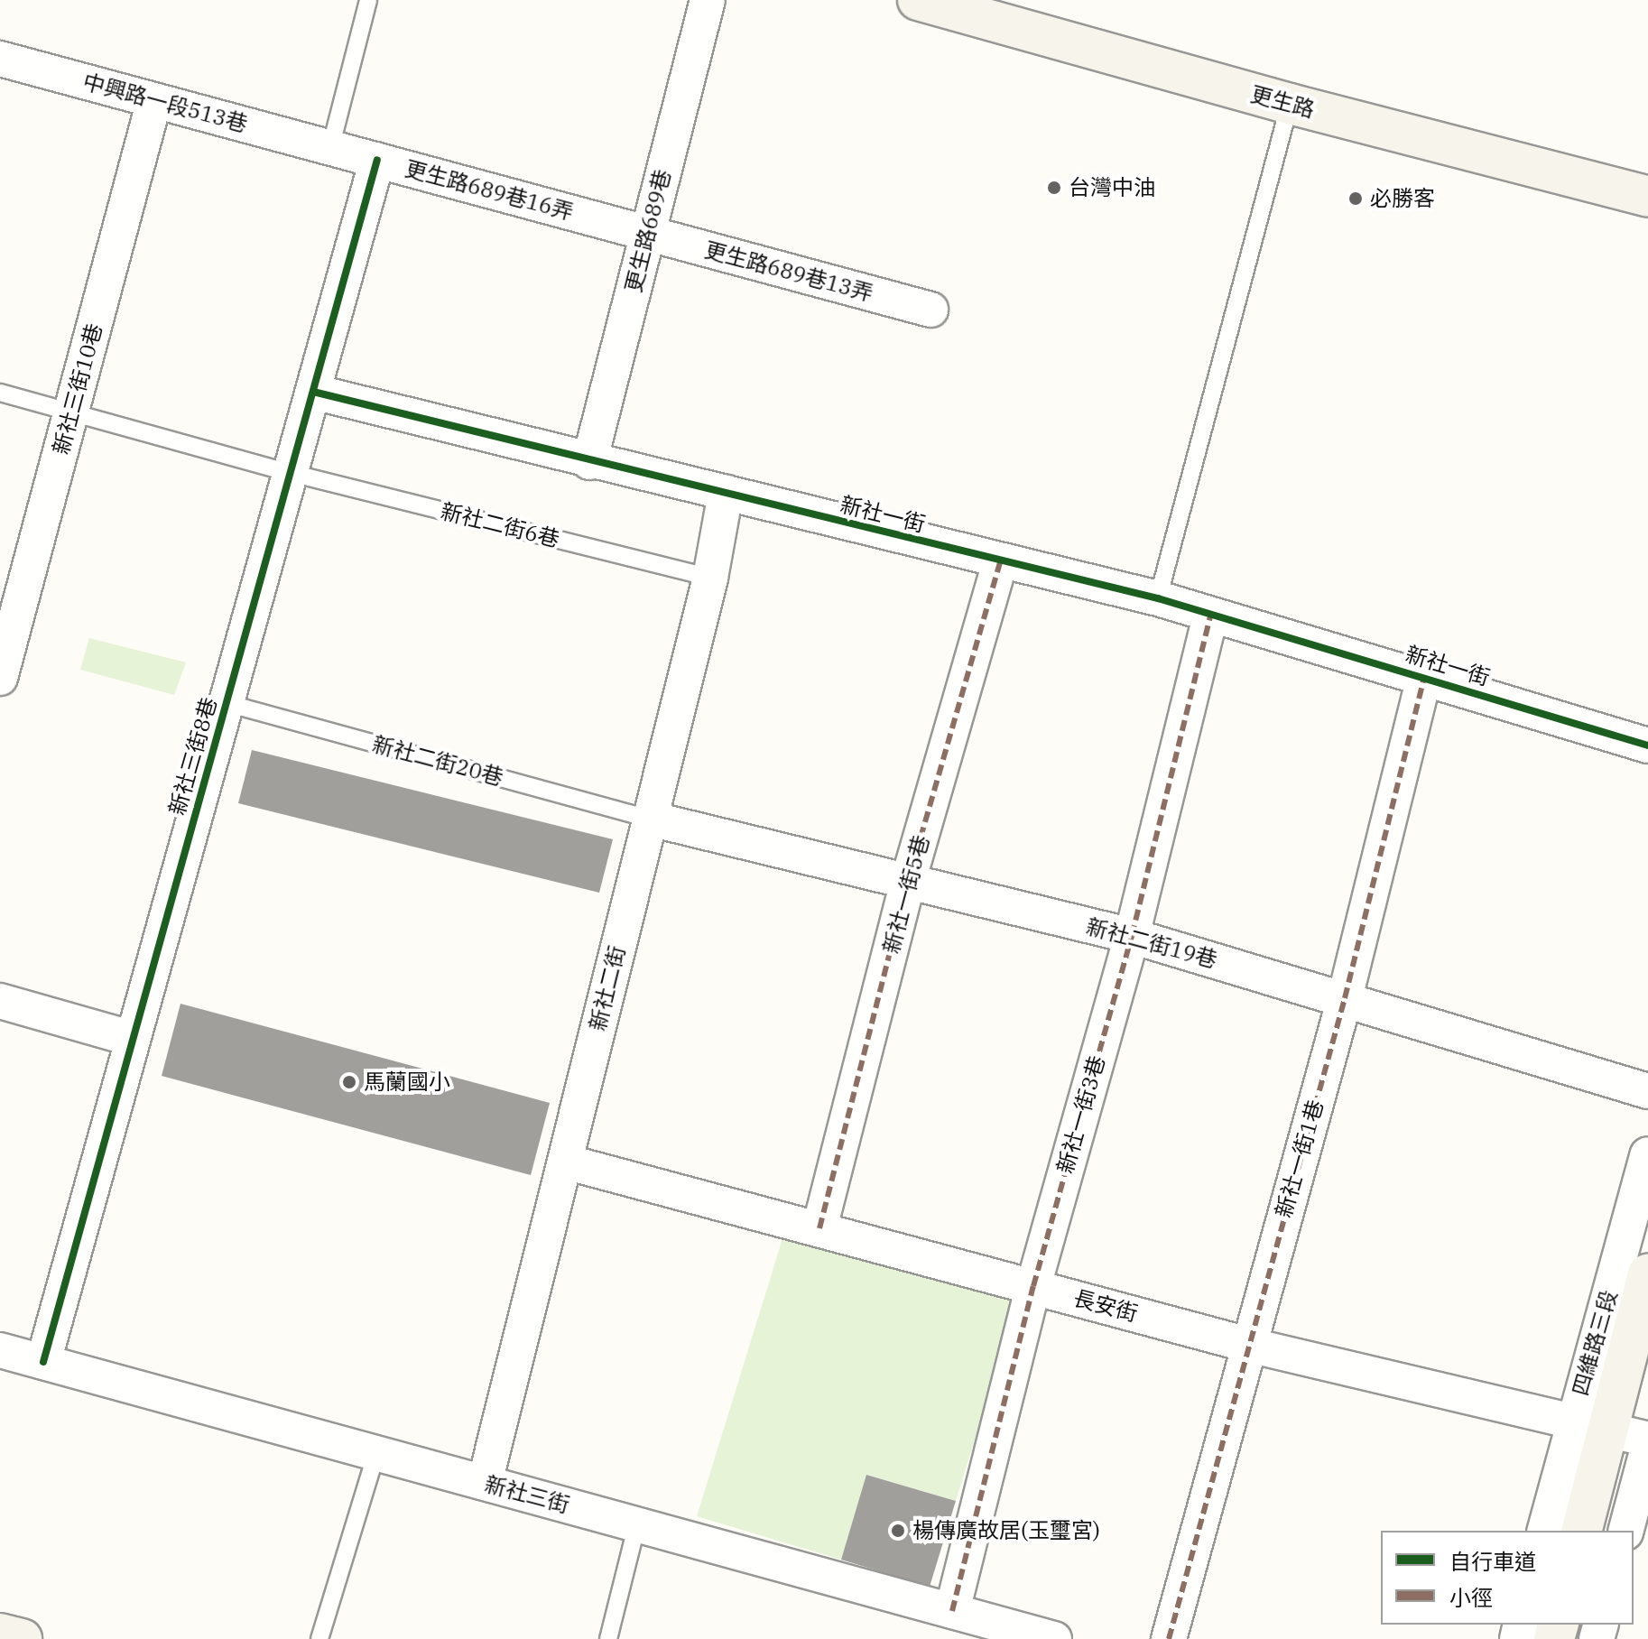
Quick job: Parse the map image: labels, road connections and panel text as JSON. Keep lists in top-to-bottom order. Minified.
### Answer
{"streets":{"street":["更生路","中興路一段513巷","更生路689巷16弄","更生路689巷","更生路689巷13弄","新社三街10巷","新社一街","新社三街8巷","新社一街5巷","新社二街19巷","新社二街","新社一街3巷","新社一街1巷","長安街","四維路三段","新社三街"],"lane":["新社二街6巷","新社二街20巷"]},"crossings":[["中興路一段513巷","更生路689巷16弄"],["中興路一段513巷","新社三街10巷"],["更生路689巷16弄","更生路689巷"],["更生路689巷16弄","更生路689巷13弄"],["更生路689巷16弄","新社三街8巷"],["更生路689巷","更生路689巷13弄"],["更生路689巷","新社一街"],["新社三街10巷","新社二街6巷"],["新社一街","新社三街8巷"],["新社一街","新社一街5巷"],["新社一街","新社二街"],["新社一街","新社一街3巷"],["新社一街","新社一街1巷"],["新社二街6巷","新社三街8巷"],["新社二街6巷","新社二街"],["新社三街8巷","新社二街20巷"],["新社三街8巷","新社三街"],["新社二街20巷","新社二街19巷"],["新社二街20巷","新社二街"],["新社一街5巷","新社二街19巷"],["新社一街5巷","長安街"],["新社二街19巷","新社二街"],["新社二街19巷","新社一街3巷"],["新社二街19巷","新社一街1巷"],["新社二街","長安街"],["新社二街","新社三街"],["新社一街3巷","長安街"],["新社一街3巷","新社三街"],["新社一街1巷","長安街"],["長安街","四維路三段"]],"places":["台灣中油","必勝客","馬蘭國小","楊傳廣故居(玉璽宮)"],"legend":["自行車道","小徑"]}
